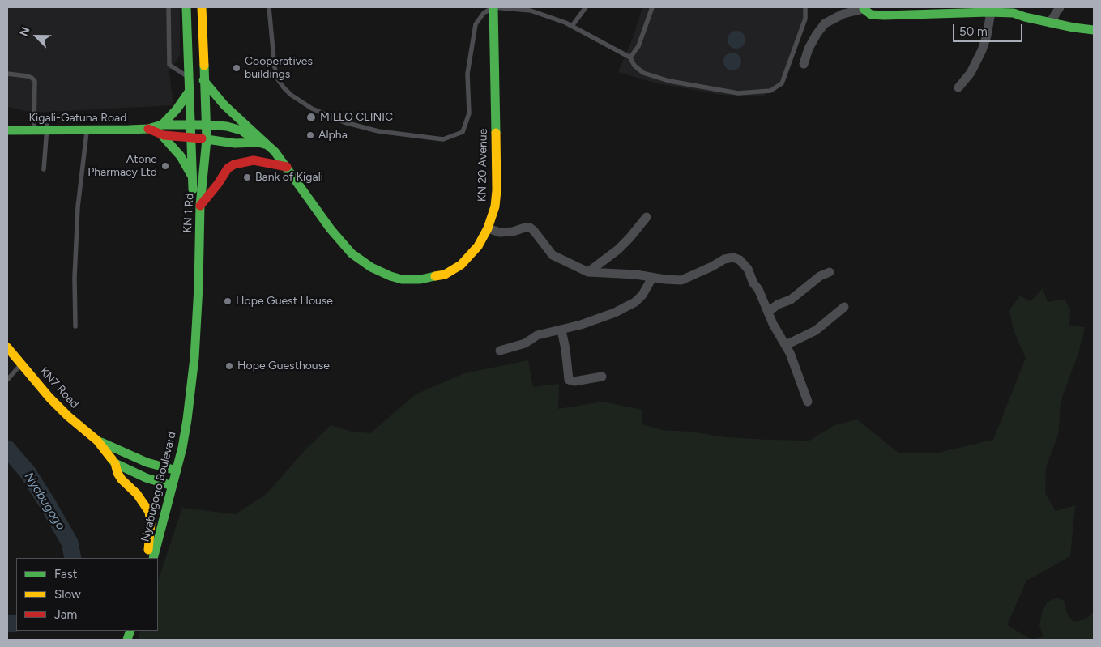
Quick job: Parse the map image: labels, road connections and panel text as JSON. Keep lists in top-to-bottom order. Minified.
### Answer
{"streets":{"main road":["Kigali-Gatuna Road","KN 20 Avenue","KN 1 Rd","KN7 Road","Nyabugogo Boulevard"]},"crossings":[["Kigali-Gatuna Road","KN 20 Avenue"],["Kigali-Gatuna Road","KN 1 Rd"],["KN 20 Avenue","KN 1 Rd"],["KN 1 Rd","Nyabugogo Boulevard"],["KN7 Road","Nyabugogo Boulevard"]],"water":["Nyabugogo"],"places":["Cooperatives buildings","MILLO CLINIC","Alpha","Atone Pharmacy Ltd","Bank of Kigali","Hope Guest House","Hope Guesthouse"],"legend":["Fast","Slow","Jam"],"scale_bar":"50 m","north":"top left"}
